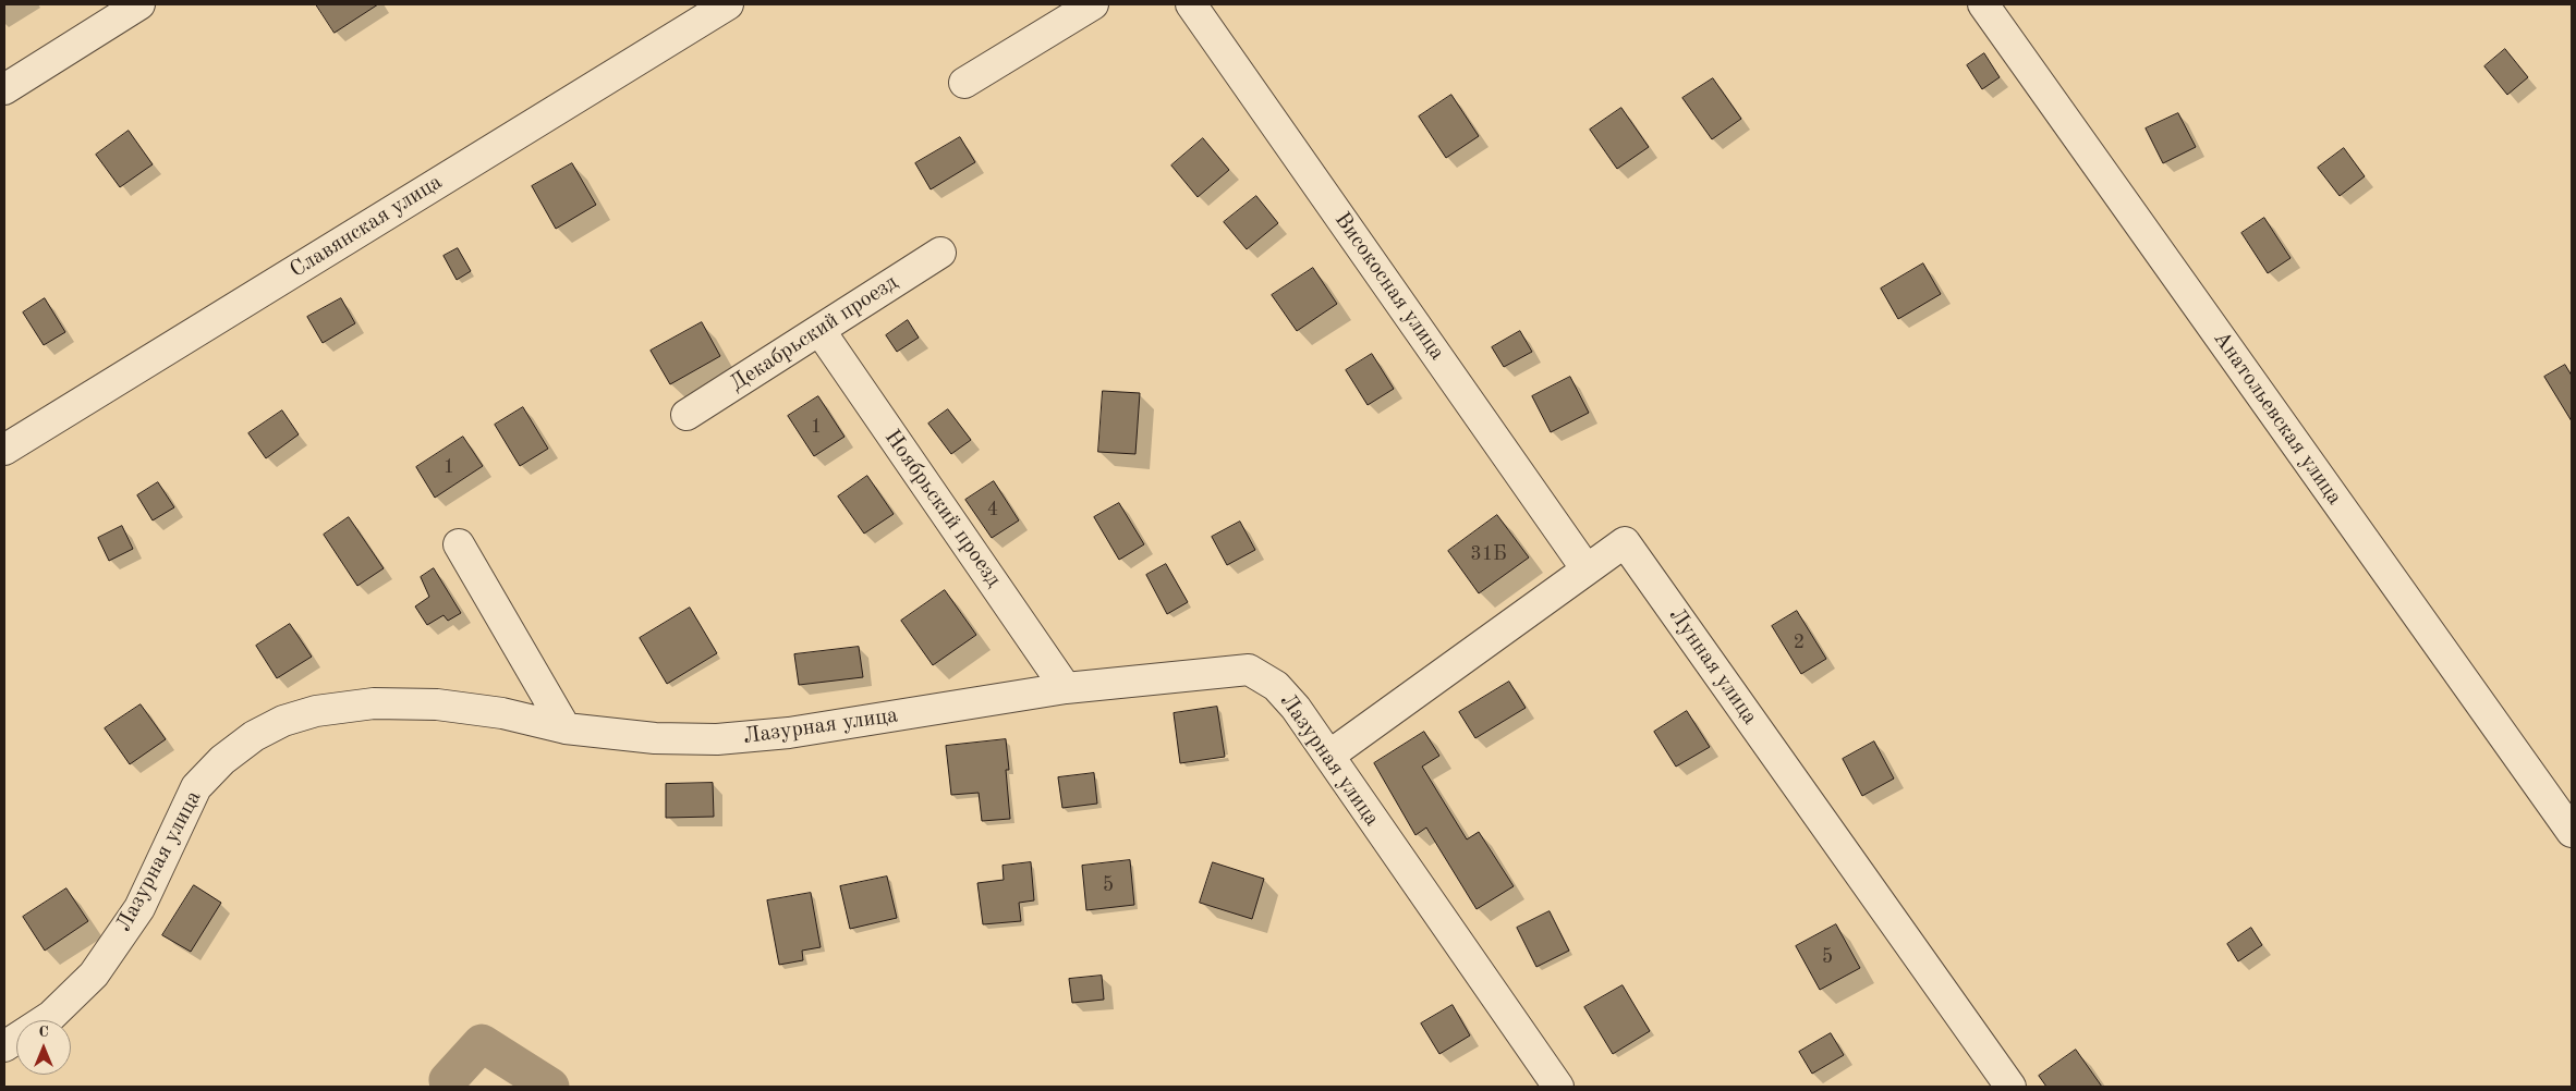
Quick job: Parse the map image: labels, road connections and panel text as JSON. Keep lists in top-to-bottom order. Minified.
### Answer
{"streets":{"street":["Славянская улица","Високосная улица","Декабрьский проезд","Анатольевская улица","Ноябрьский проезд","Лунная улица","Лазурная улица"]},"crossings":[["Високосная улица","Лунная улица"],["Декабрьский проезд","Ноябрьский проезд"],["Ноябрьский проезд","Лазурная улица"],["Лунная улица","Лазурная улица"]],"house_numbers":["1","1","4","31Б","2","5","5"],"north":"top"}
